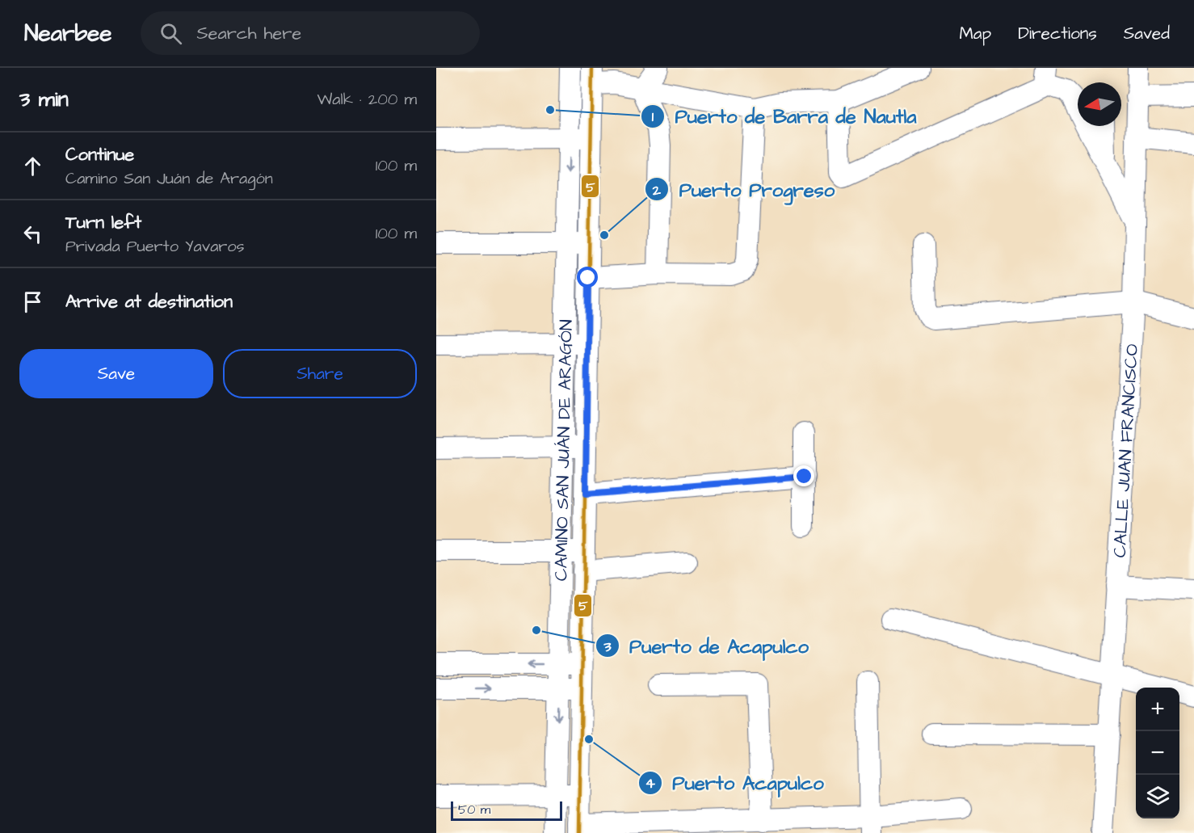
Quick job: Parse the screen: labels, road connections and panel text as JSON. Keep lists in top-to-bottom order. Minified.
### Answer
{"streets":{"street":["CAMINO SAN JUÁN DE ARAGÓN","CALLE JUAN FRANCISCO"]},"places":["Puerto de Barra de Nautla","Puerto Progreso","Puerto de Acapulco","Puerto Acapulco"],"lines":["transit line 5"],"scale_bar":"50 m","north":"left","page":{"header":"Nearbee","search":"Search here","nav":["Map","Directions","Saved"],"heading":["3 min","Walk · 200 m"],"list":[["Continue","Camino San Juán de Aragón","100 m"],["Turn left","Privada Puerto Yavaros","100 m"],"Arrive at destination"],"buttons":["Save","Share"],"map_buttons":["+","−"],"scale":"50 m"}}
